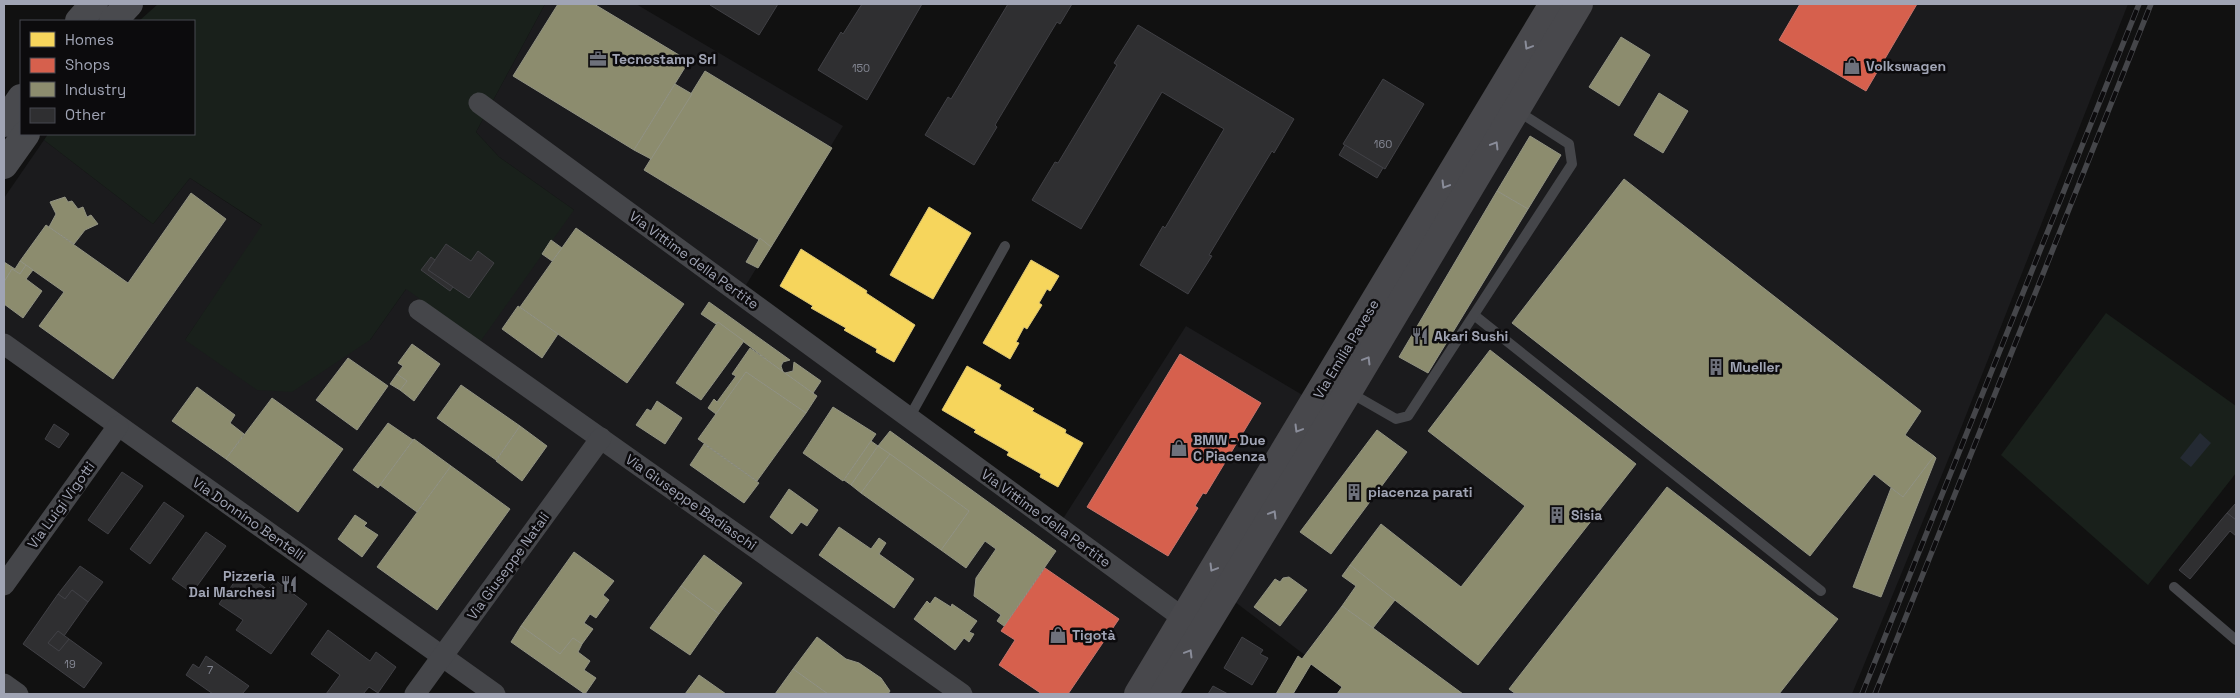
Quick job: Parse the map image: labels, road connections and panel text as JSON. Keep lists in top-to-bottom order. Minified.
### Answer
{"streets":{"main road":["Via Emilia Pavese"],"street":["Via Vittime della Pertite","Via Giuseppe Badiaschi","Via Luigi Vigotti","Via Donnino Bentelli","Via Giuseppe Natali"]},"crossings":[["Via Vittime della Pertite","Via Emilia Pavese"],["Via Giuseppe Badiaschi","Via Giuseppe Natali"],["Via Luigi Vigotti","Via Donnino Bentelli"],["Via Donnino Bentelli","Via Giuseppe Natali"]],"places":{"office":["Tecnostamp Srl"],"shop":["Volkswagen","BMW - Due C Piacenza","Tigotà"],"restaurant":["Akari Sushi","Pizzeria Dai Marchesi"],"building":["Mueller","piacenza parati","Sisia"]},"house_numbers":["150","160","19","7"],"legend":["Homes","Shops","Industry","Other"]}
